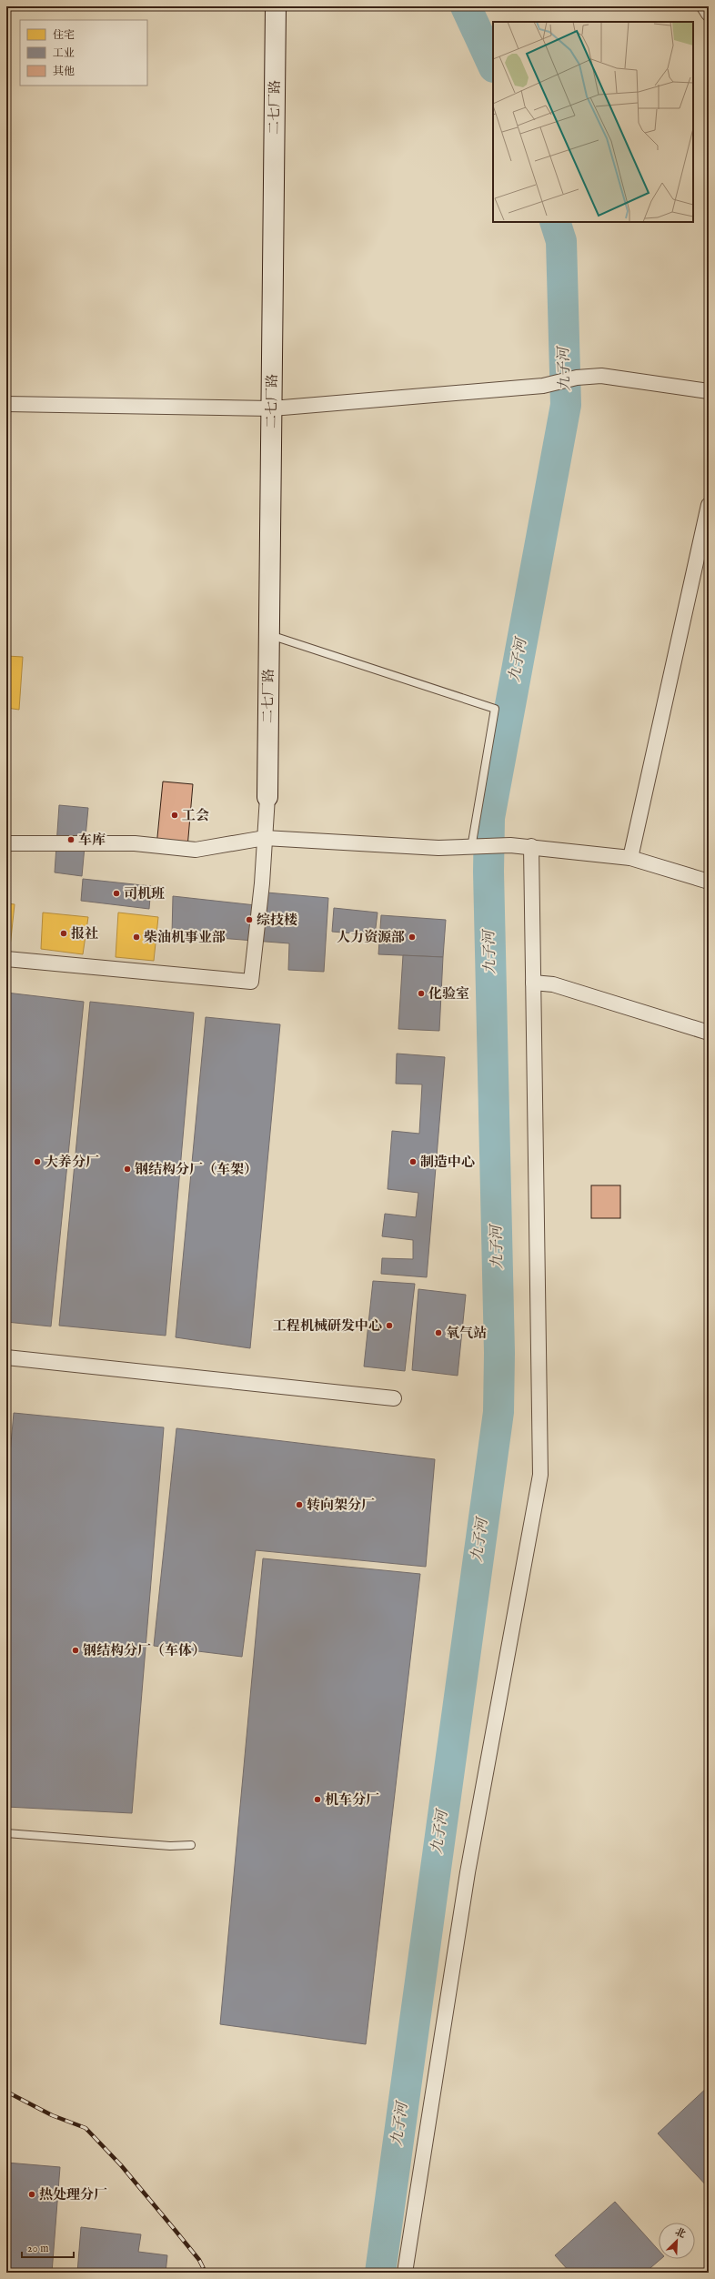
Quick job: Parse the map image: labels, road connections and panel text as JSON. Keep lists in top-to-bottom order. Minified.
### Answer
{"streets":{"street":["二七厂路"]},"water":["九子河"],"places":["工会","车库","司机班","综技楼","报社","柴油机事业部","人力资源部","化验室","大养分厂","制造中心","钢结构分厂（车架）","工程机械研发中心","氧气站","转向架分厂","钢结构分厂（车体）","机车分厂","热处理分厂"],"legend":["住宅","工业","其他"],"scale_bar":"20 m","north":"top right"}
